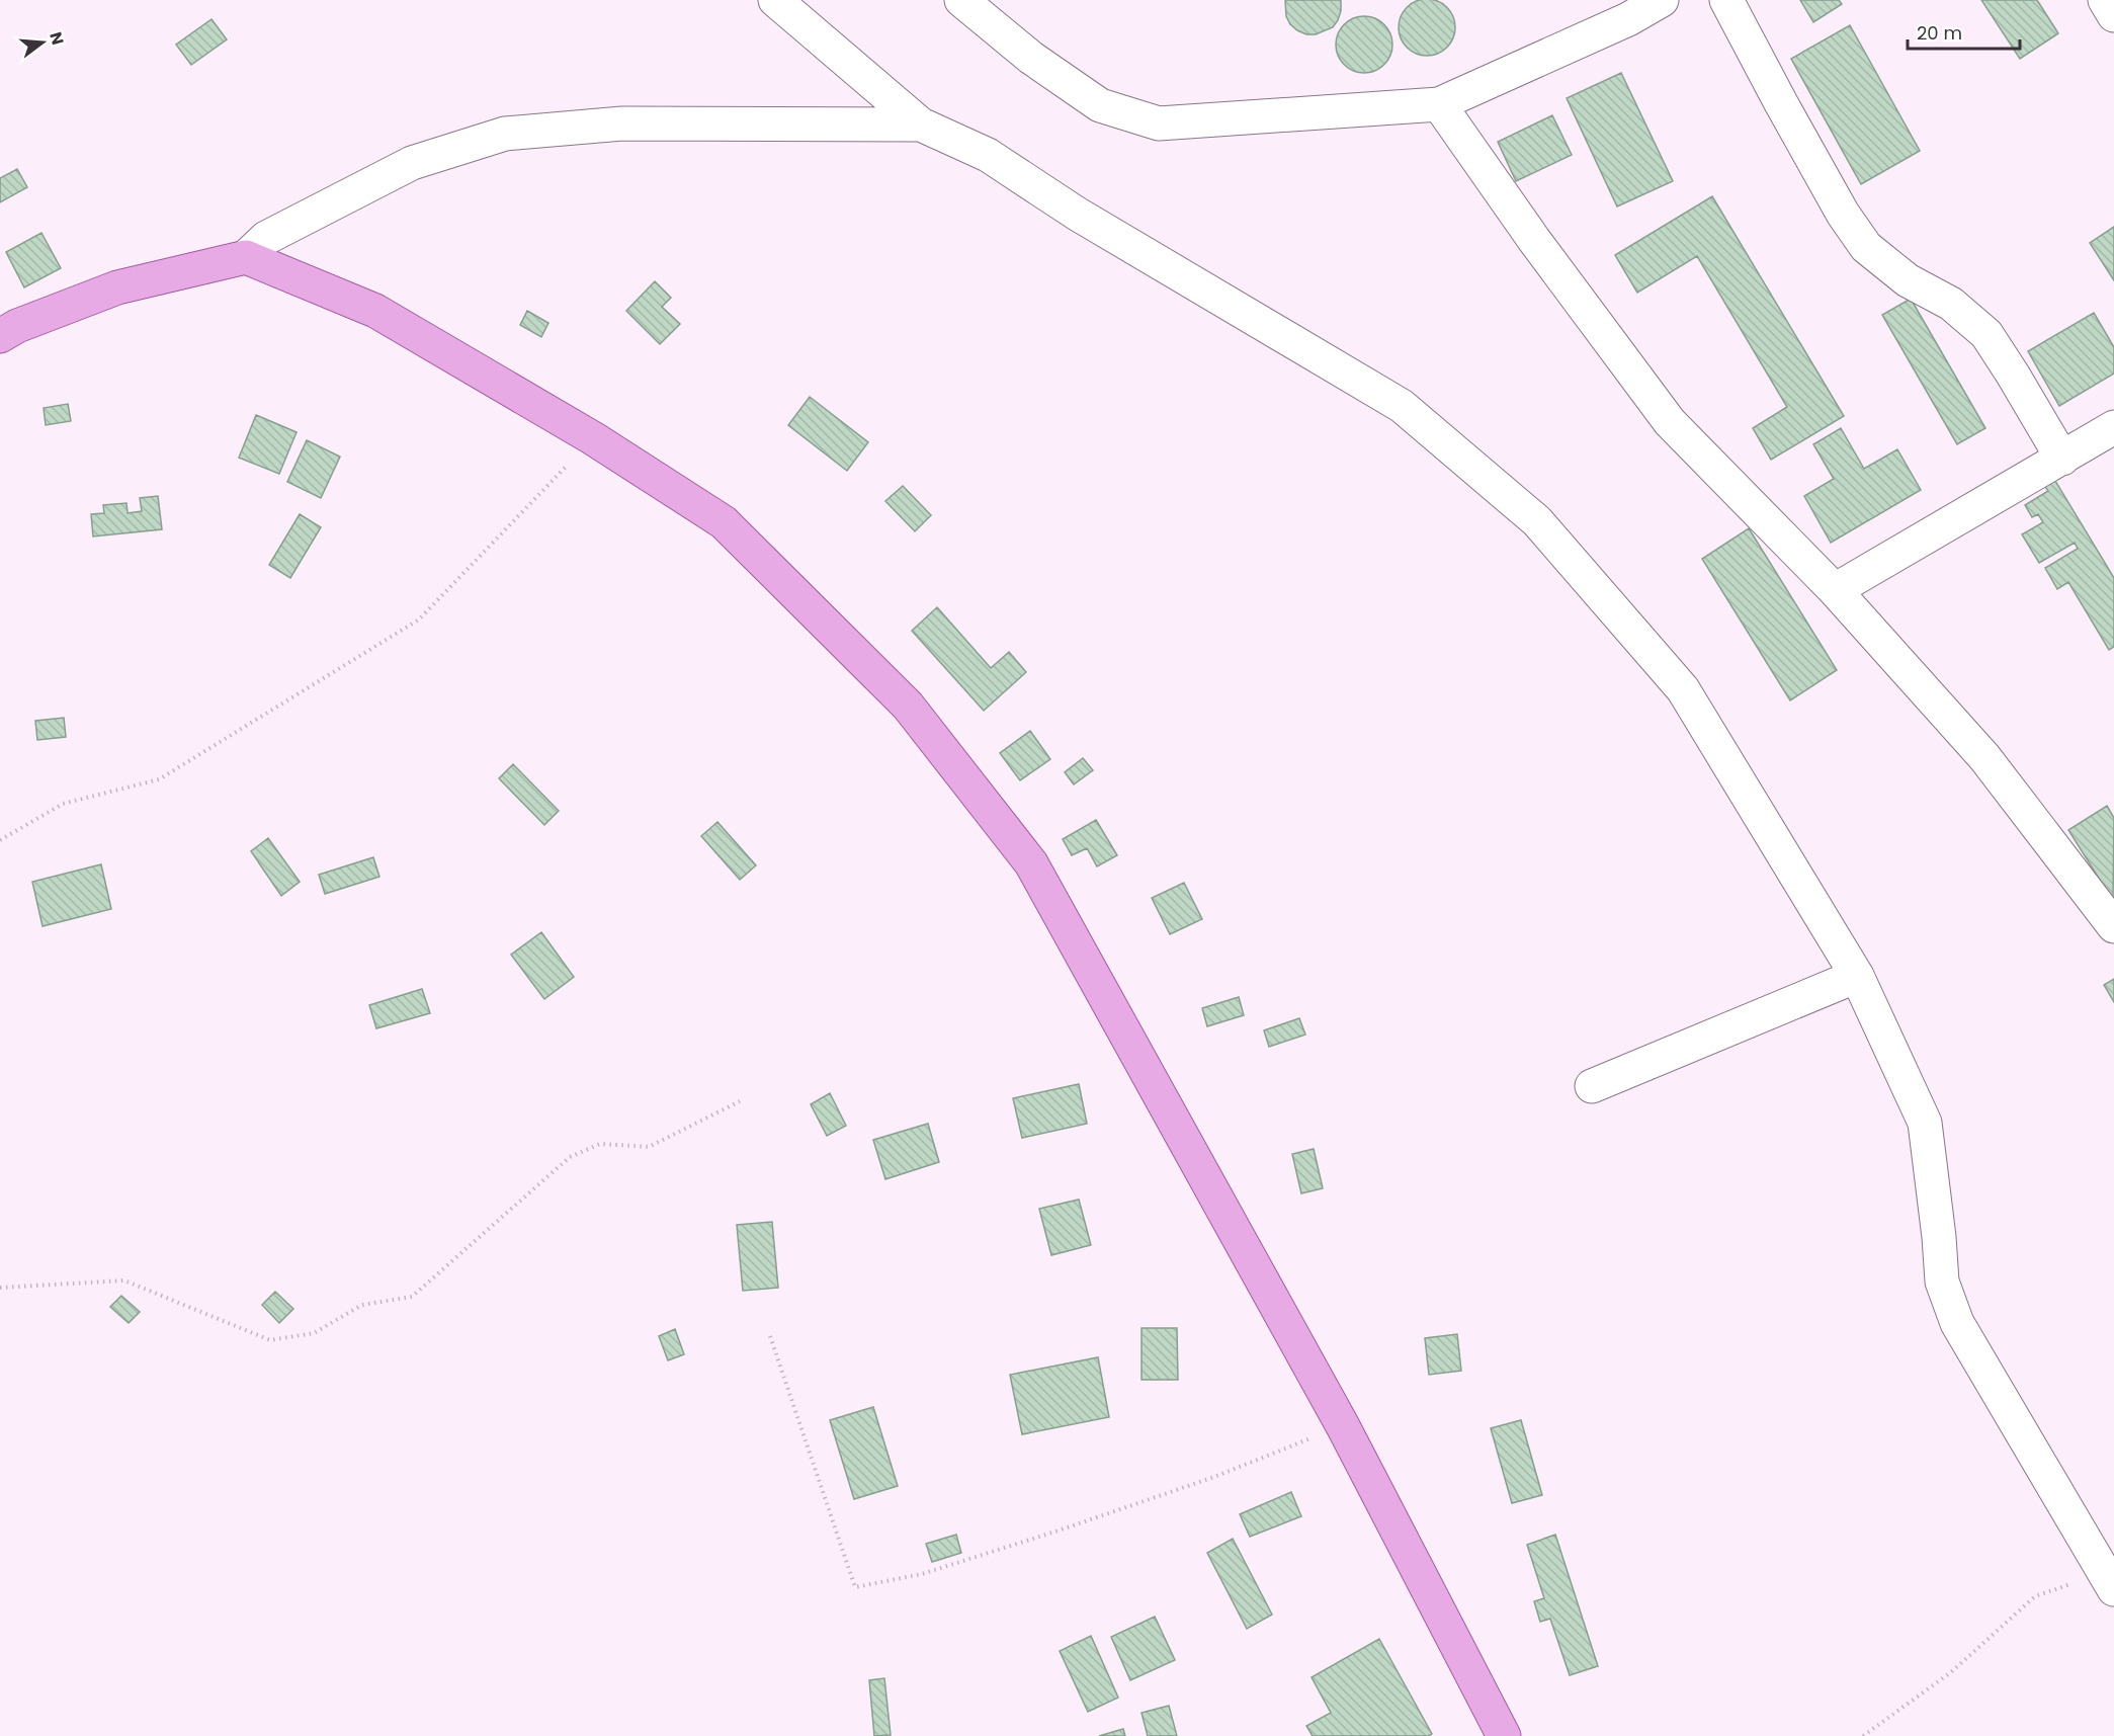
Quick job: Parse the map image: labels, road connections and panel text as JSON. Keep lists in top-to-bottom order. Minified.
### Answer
{"scale_bar":"20 m","north":"right"}
